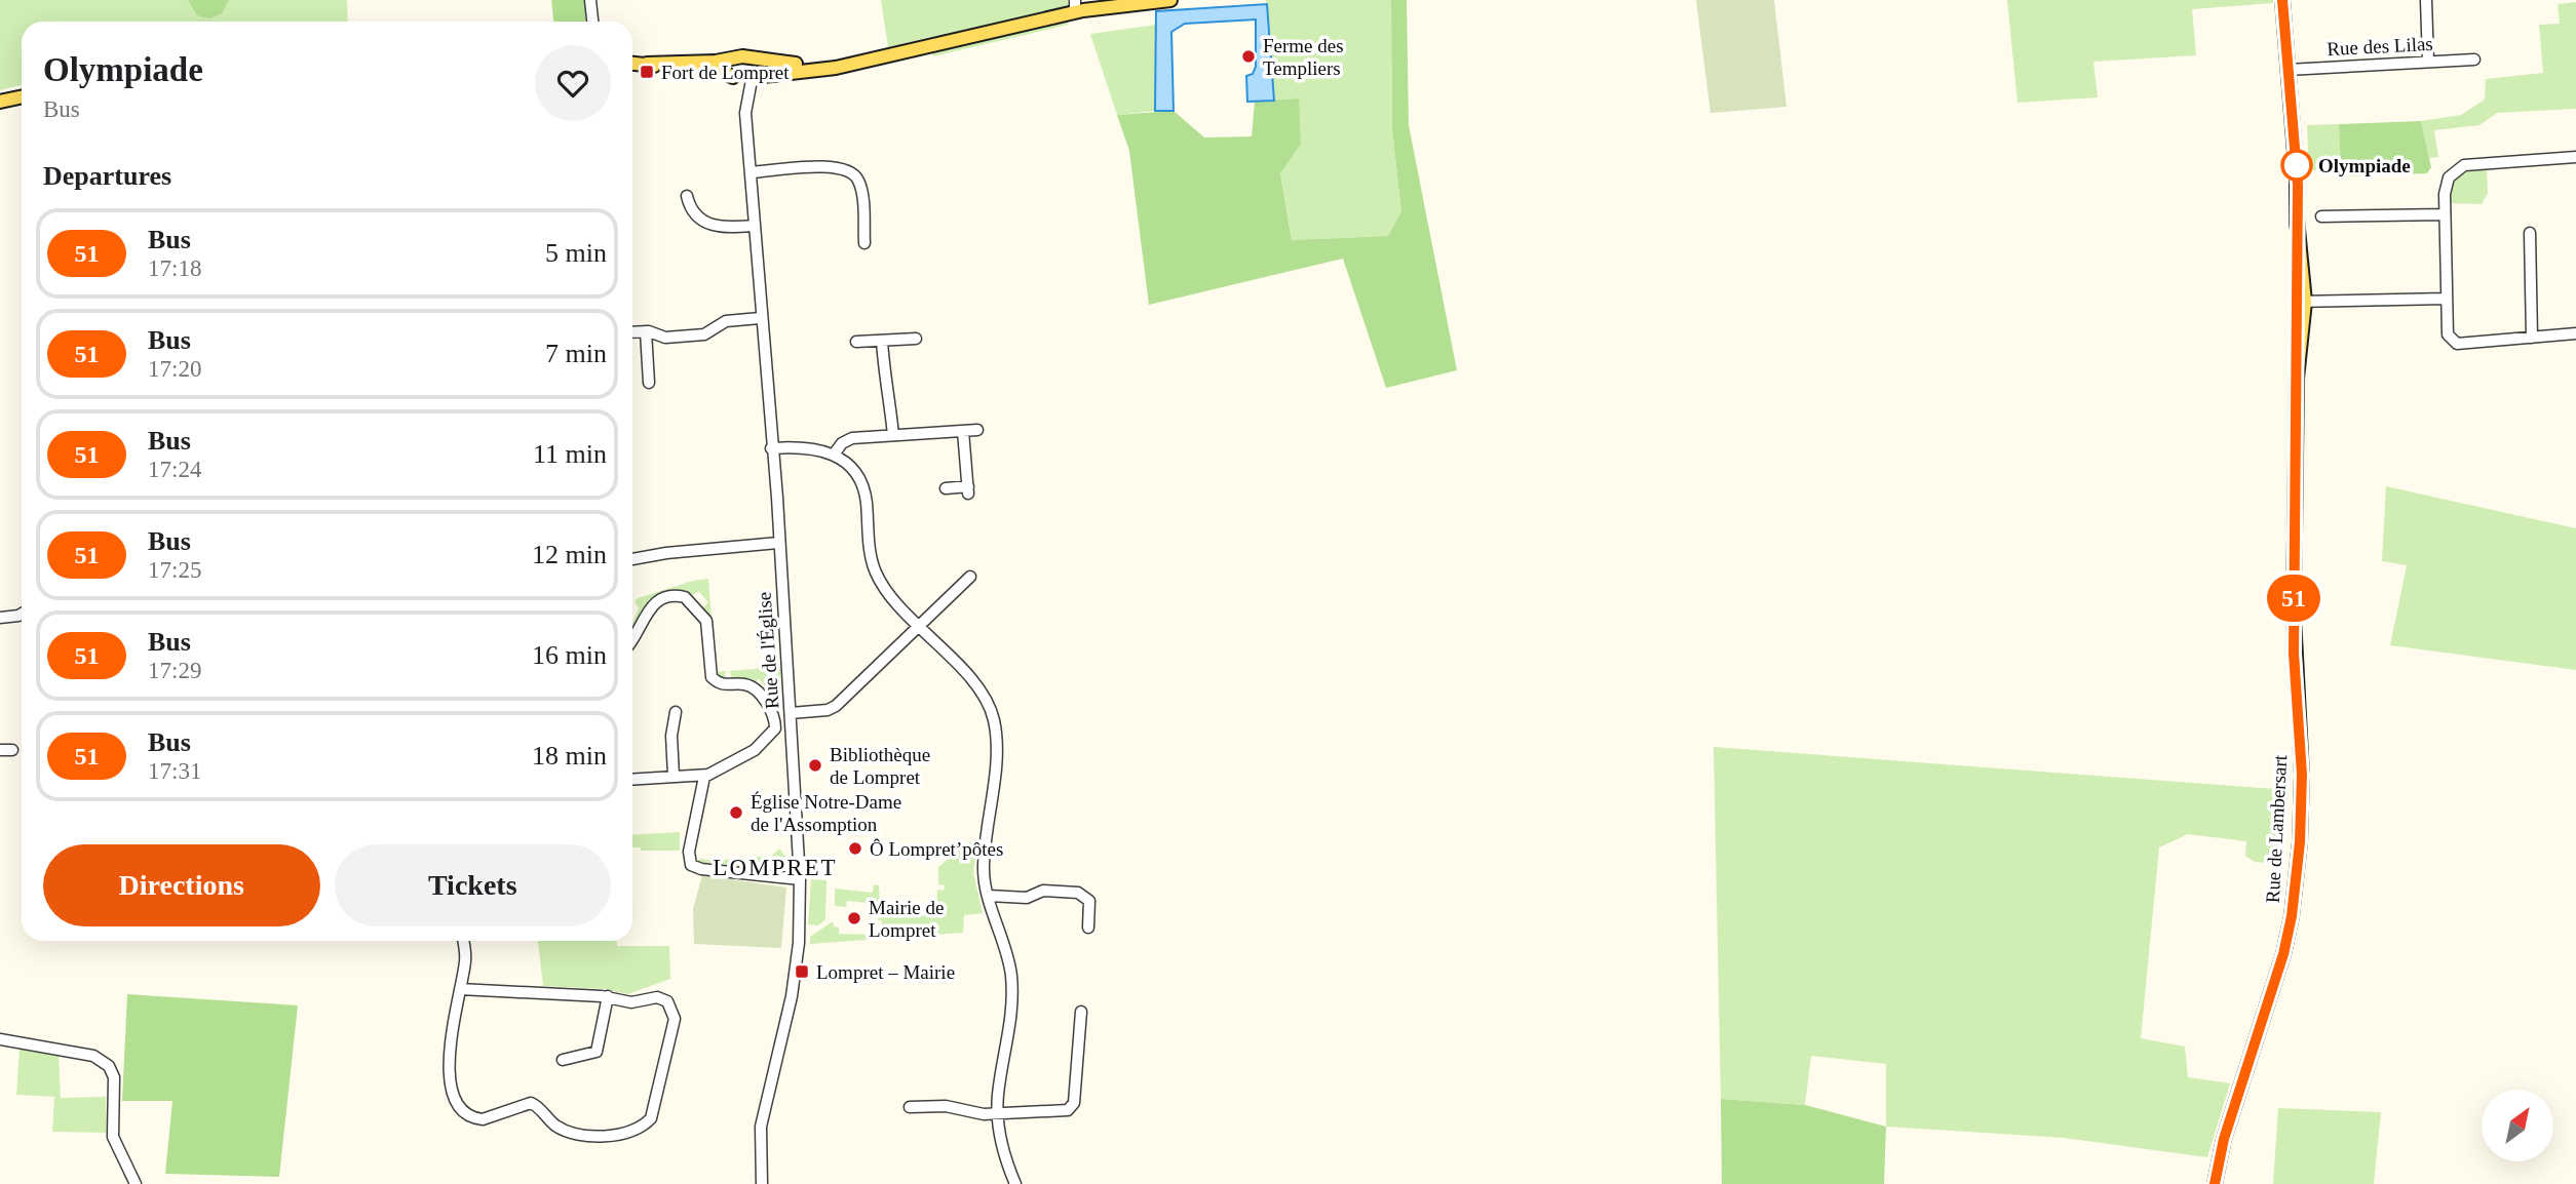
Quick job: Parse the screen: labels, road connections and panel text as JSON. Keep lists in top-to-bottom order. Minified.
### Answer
{"streets":{"main road":["Rue de Lambersart"],"street":["Rue des Lilas","Rue de l'Église"]},"crossings":[["Rue des Lilas","Rue de Lambersart"]],"districts":["LOMPRET"],"places":{"other":["Ferme des Templiers","Olympiade","Bibliothèque de Lompret","Église Notre-Dame de l'Assomption","Ô Lompret’pôtes","Mairie de Lompret"],"transit":["Fort de Lompret","Lompret – Mairie"]},"lines":["bus line 51"],"north":"top right","page":{"on_map":"51","heading":[["Olympiade","Bus"],"Departures"],"list":[{"mark":"51","name":"Bus","note":"17:18","value":"5 min"},{"mark":"51","name":"Bus","note":"17:20","value":"7 min"},{"mark":"51","name":"Bus","note":"17:24","value":"11 min"},{"mark":"51","name":"Bus","note":"17:25","value":"12 min"},{"mark":"51","name":"Bus","note":"17:29","value":"16 min"},{"mark":"51","name":"Bus","note":"17:31","value":"18 min"}],"buttons":["Directions","Tickets"]}}
